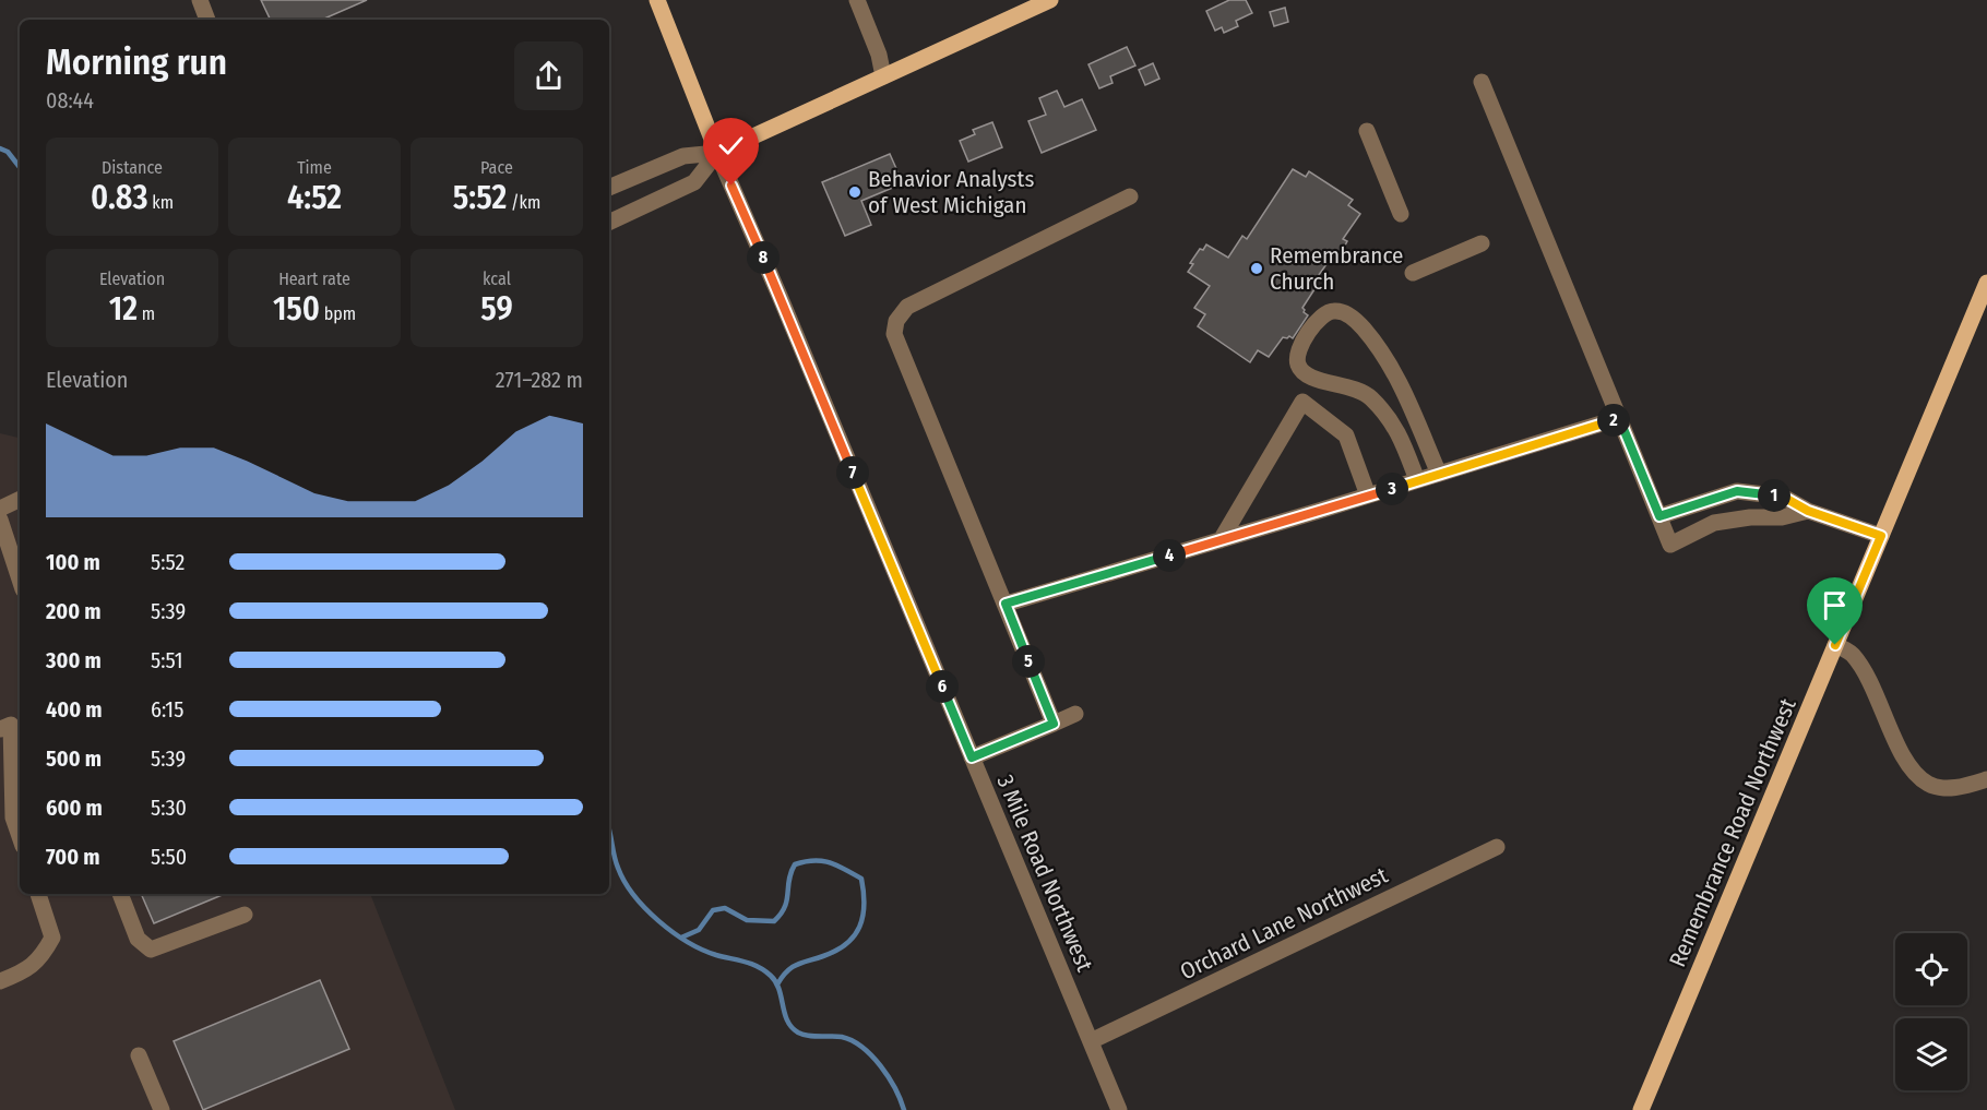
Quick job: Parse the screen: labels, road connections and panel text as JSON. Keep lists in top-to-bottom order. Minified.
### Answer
{"streets":{"main road":["Remembrance Road Northwest","3 Mile Road Northwest"],"street":["Orchard Lane Northwest"]},"crossings":[["3 Mile Road Northwest","Orchard Lane Northwest"]],"places":["Behavior Analysts of West Michigan","Remembrance Church"],"page":{"heading":["Morning run","08:44"],"stats":[["Distance","0.83 km"],["Time","4:52"],["Pace","5:52 /km"],["Elevation","12 m"],["Heart rate","150 bpm"],["kcal","59"]],"pins":["8","2","7","3","1","4","5","6"],"chart":["Elevation","271–282 m"],"list":[{"name":"100 m","note":"5:52"},{"name":"200 m","note":"5:39"},{"name":"300 m","note":"5:51"},{"name":"400 m","note":"6:15"},{"name":"500 m","note":"5:39"},{"name":"600 m","note":"5:30"},{"name":"700 m","note":"5:50"}]}}
